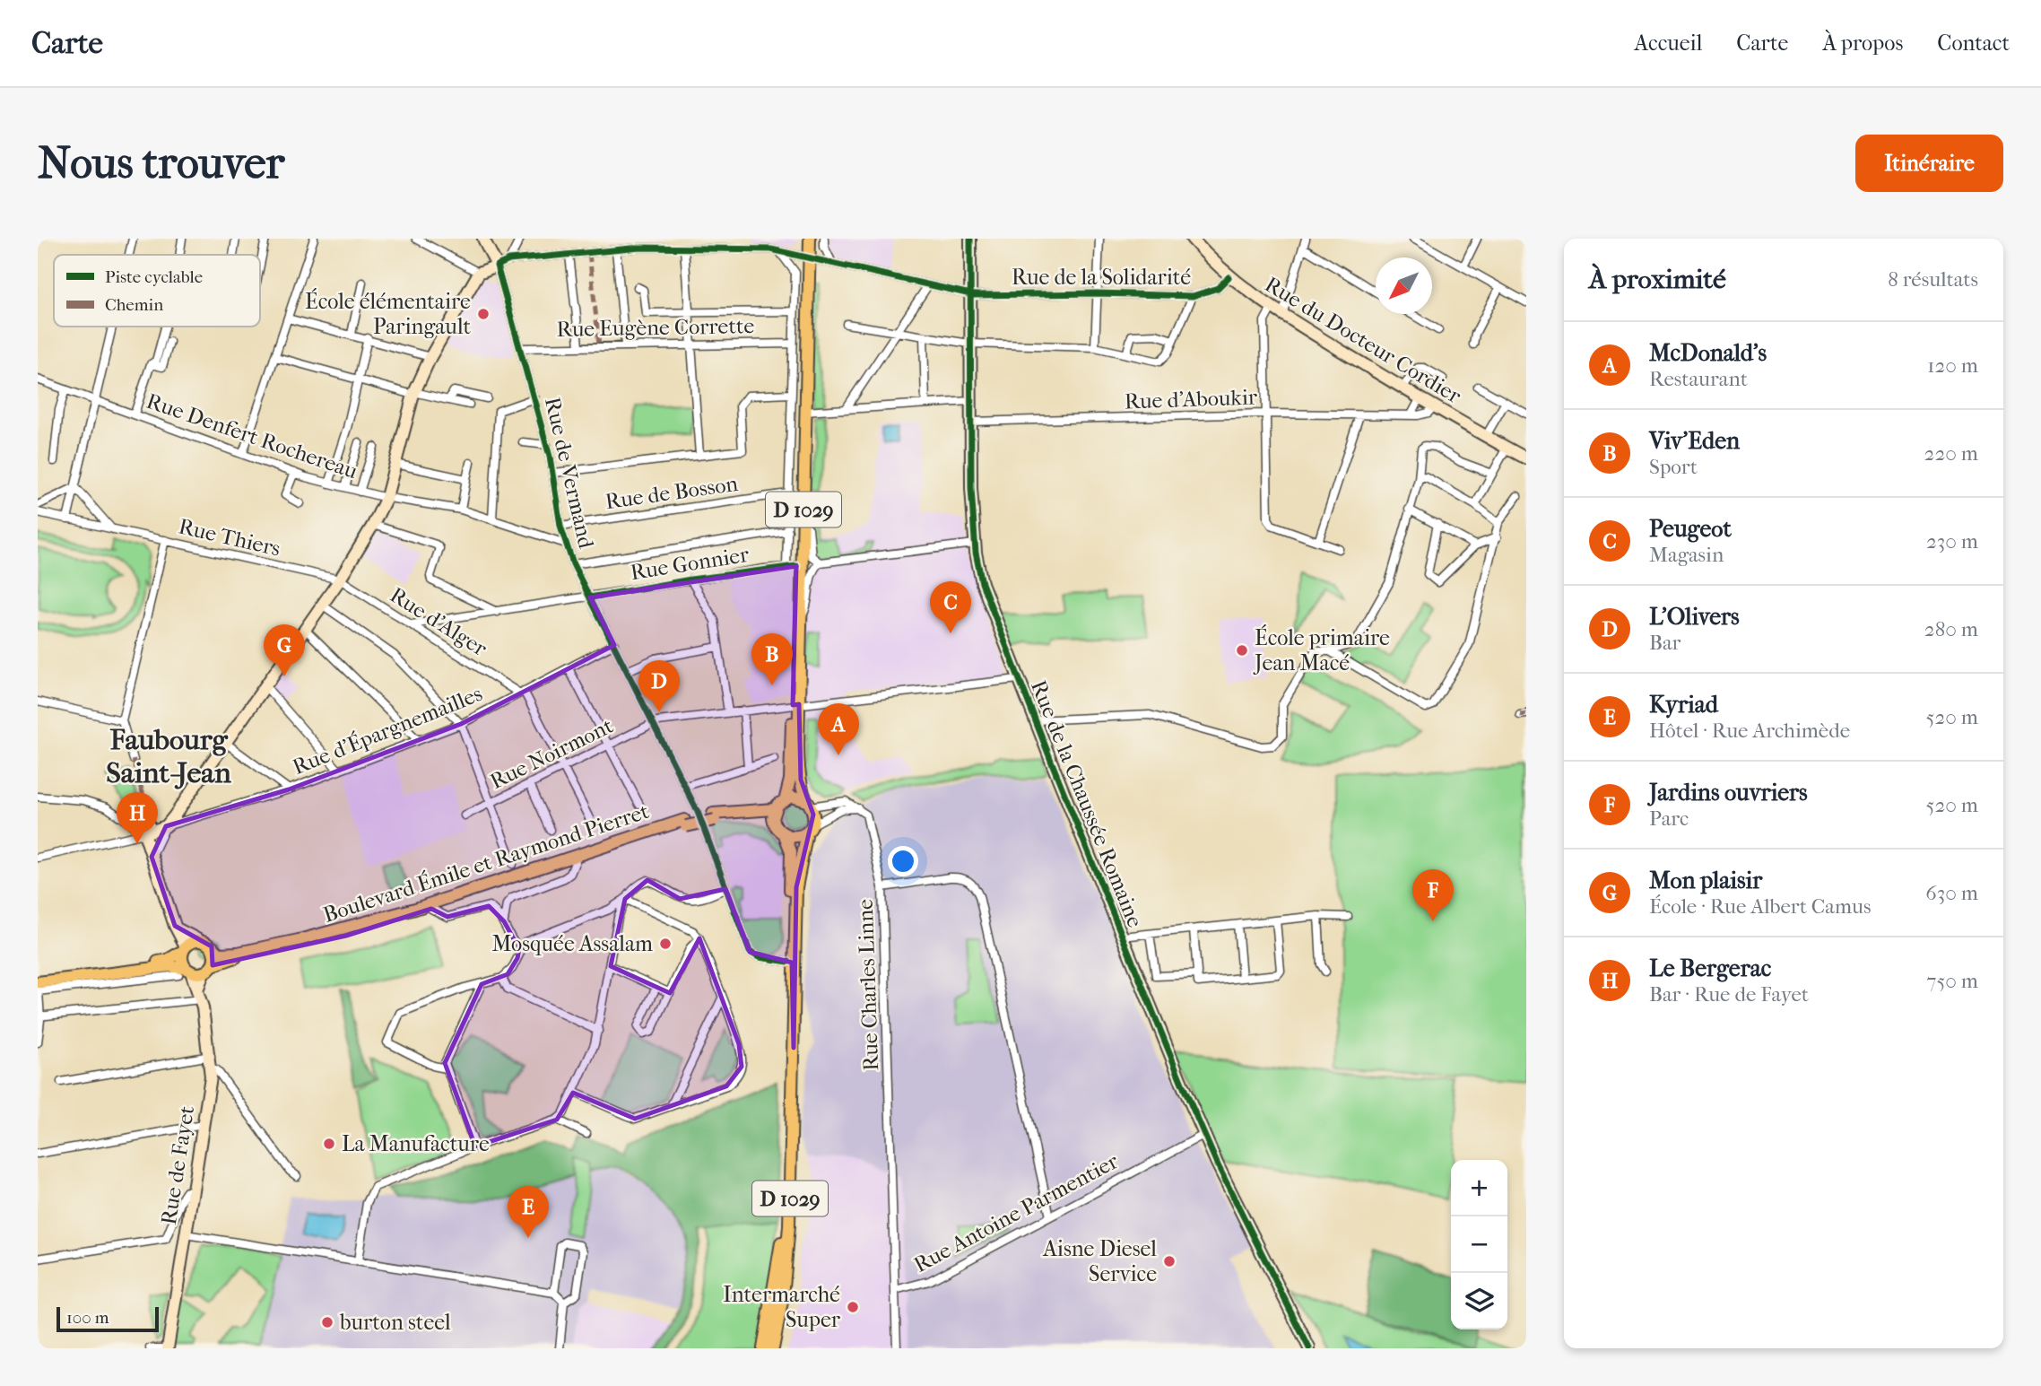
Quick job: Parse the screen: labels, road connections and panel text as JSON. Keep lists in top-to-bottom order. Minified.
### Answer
{"streets":{"main road":["D 1029","Boulevard Émile et Raymond Pierret"],"street":["Rue de la Solidarité","Rue Eugène Corrette","Rue du Docteur Cordier","Rue d'Aboukir","Rue Denfert Rochereau","Rue de Vermand","Rue de Bosson","Rue Thiers","Rue Gonnier","Rue d'Alger","Rue d'Épargnemailles","Rue Noirmont","Rue de la Chaussée Romaine","Rue Charles Linne","Rue de Fayet","Rue Antoine Parmentier"]},"crossings":[["Rue de la Solidarité","Rue du Docteur Cordier"],["Rue de la Solidarité","Rue de Vermand"],["Rue de la Solidarité","Rue de la Chaussée Romaine"],["Rue Eugène Corrette","Rue de Vermand"],["Rue du Docteur Cordier","Rue d'Aboukir"],["Rue d'Aboukir","Rue de la Chaussée Romaine"],["Rue Denfert Rochereau","Rue de Vermand"],["Rue de Vermand","Rue de Bosson"],["Rue de Vermand","D 1029"],["Rue de Vermand","Rue Gonnier"],["Rue de Vermand","Rue d'Épargnemailles"],["Rue de Vermand","Rue Noirmont"],["D 1029","Rue Noirmont"],["D 1029","Boulevard Émile et Raymond Pierret"],["Rue Thiers","Rue d'Alger"],["Rue Gonnier","Rue d'Alger"],["Rue d'Alger","Rue d'Épargnemailles"],["Rue Noirmont","Rue de la Chaussée Romaine"],["Rue de la Chaussée Romaine","Rue Antoine Parmentier"],["Boulevard Émile et Raymond Pierret","Rue de Fayet"],["Rue Charles Linne","Rue Antoine Parmentier"]],"districts":["Faubourg Saint-Jean"],"places":["École élémentaire Paringault","École primaire Jean Macé","Mosquée Assalam","La Manufacture","Aisne Diesel Service","Intermarché Super","burton steel"],"legend":["Piste cyclable","Chemin"],"scale_bar":"100 m","north":"bottom left","page":{"header":"Carte","nav":["Accueil","Carte","À propos","Contact"],"buttons":"Itinéraire","title":"Nous trouver","heading":["À proximité","8 résultats"],"list":[{"mark":"A","name":"McDonald's","note":"Restaurant","value":"120 m"},{"mark":"B","name":"Viv'Eden","note":"Sport","value":"220 m"},{"mark":"C","name":"Peugeot","note":"Magasin","value":"230 m"},{"mark":"D","name":"L'Olivers","note":"Bar","value":"280 m"},{"mark":"E","name":"Kyriad","note":"Hôtel · Rue Archimède","value":"520 m"},{"mark":"F","name":"Jardins ouvriers","note":"Parc","value":"520 m"},{"mark":"G","name":"Mon plaisir","note":"École · Rue Albert Camus","value":"630 m"},{"mark":"H","name":"Le Bergerac","note":"Bar · Rue de Fayet","value":"750 m"}],"pins":["C","G","B","D","A","H","F","E"],"map_buttons":["+","−"],"scale":"100 m"}}
